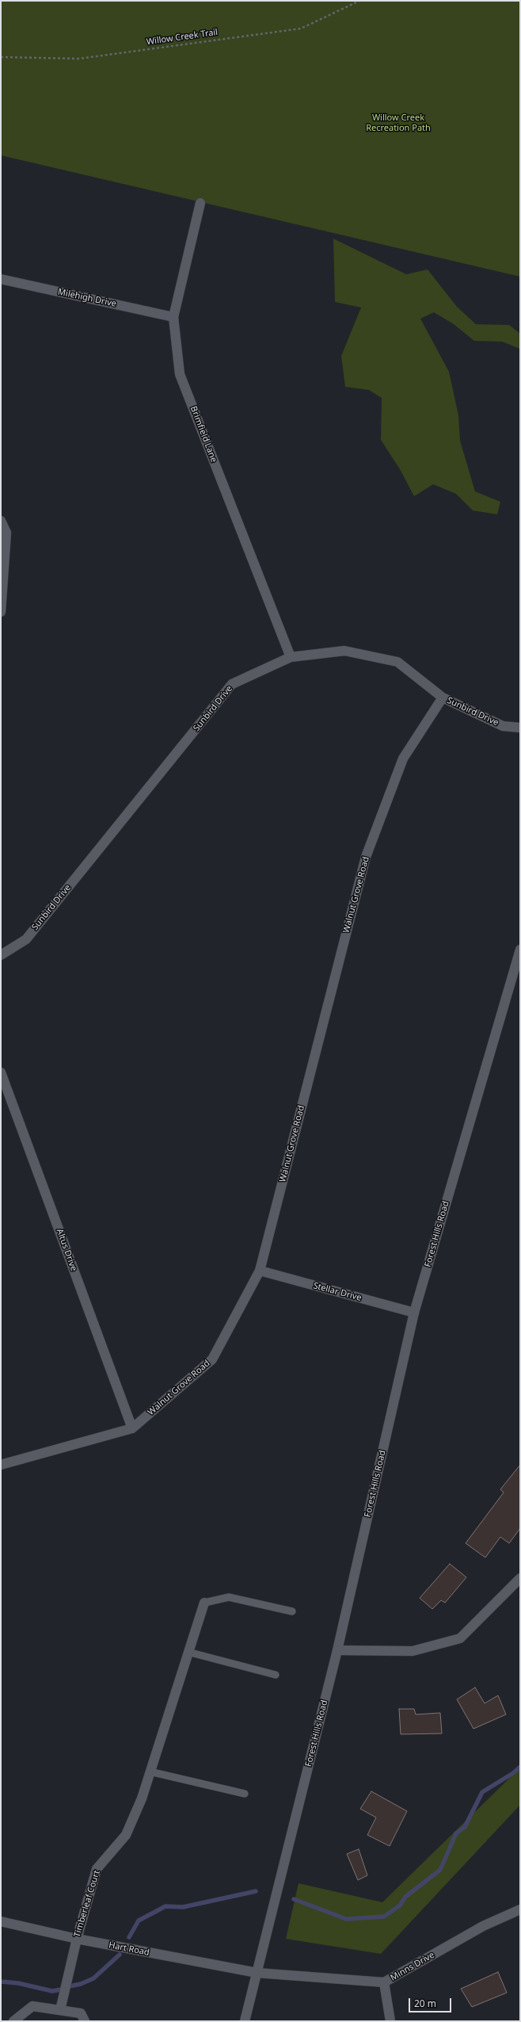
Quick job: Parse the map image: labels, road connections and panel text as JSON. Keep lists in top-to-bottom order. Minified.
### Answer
{"streets":{"street":["Milehigh Drive","Brimfield Lane","Sunbird Drive","Walnut Grove Road","Forest Hills Road","Altus Drive","Stellar Drive","Timberleaf Court","Hart Road","Minns Drive"],"path":["Willow Creek Trail"]},"crossings":[["Milehigh Drive","Brimfield Lane"],["Brimfield Lane","Sunbird Drive"],["Sunbird Drive","Walnut Grove Road"],["Walnut Grove Road","Altus Drive"],["Walnut Grove Road","Stellar Drive"],["Forest Hills Road","Stellar Drive"],["Forest Hills Road","Hart Road"],["Forest Hills Road","Minns Drive"],["Timberleaf Court","Hart Road"],["Hart Road","Minns Drive"]],"parks":["Willow Creek Recreation Path"],"scale_bar":"20 m"}
